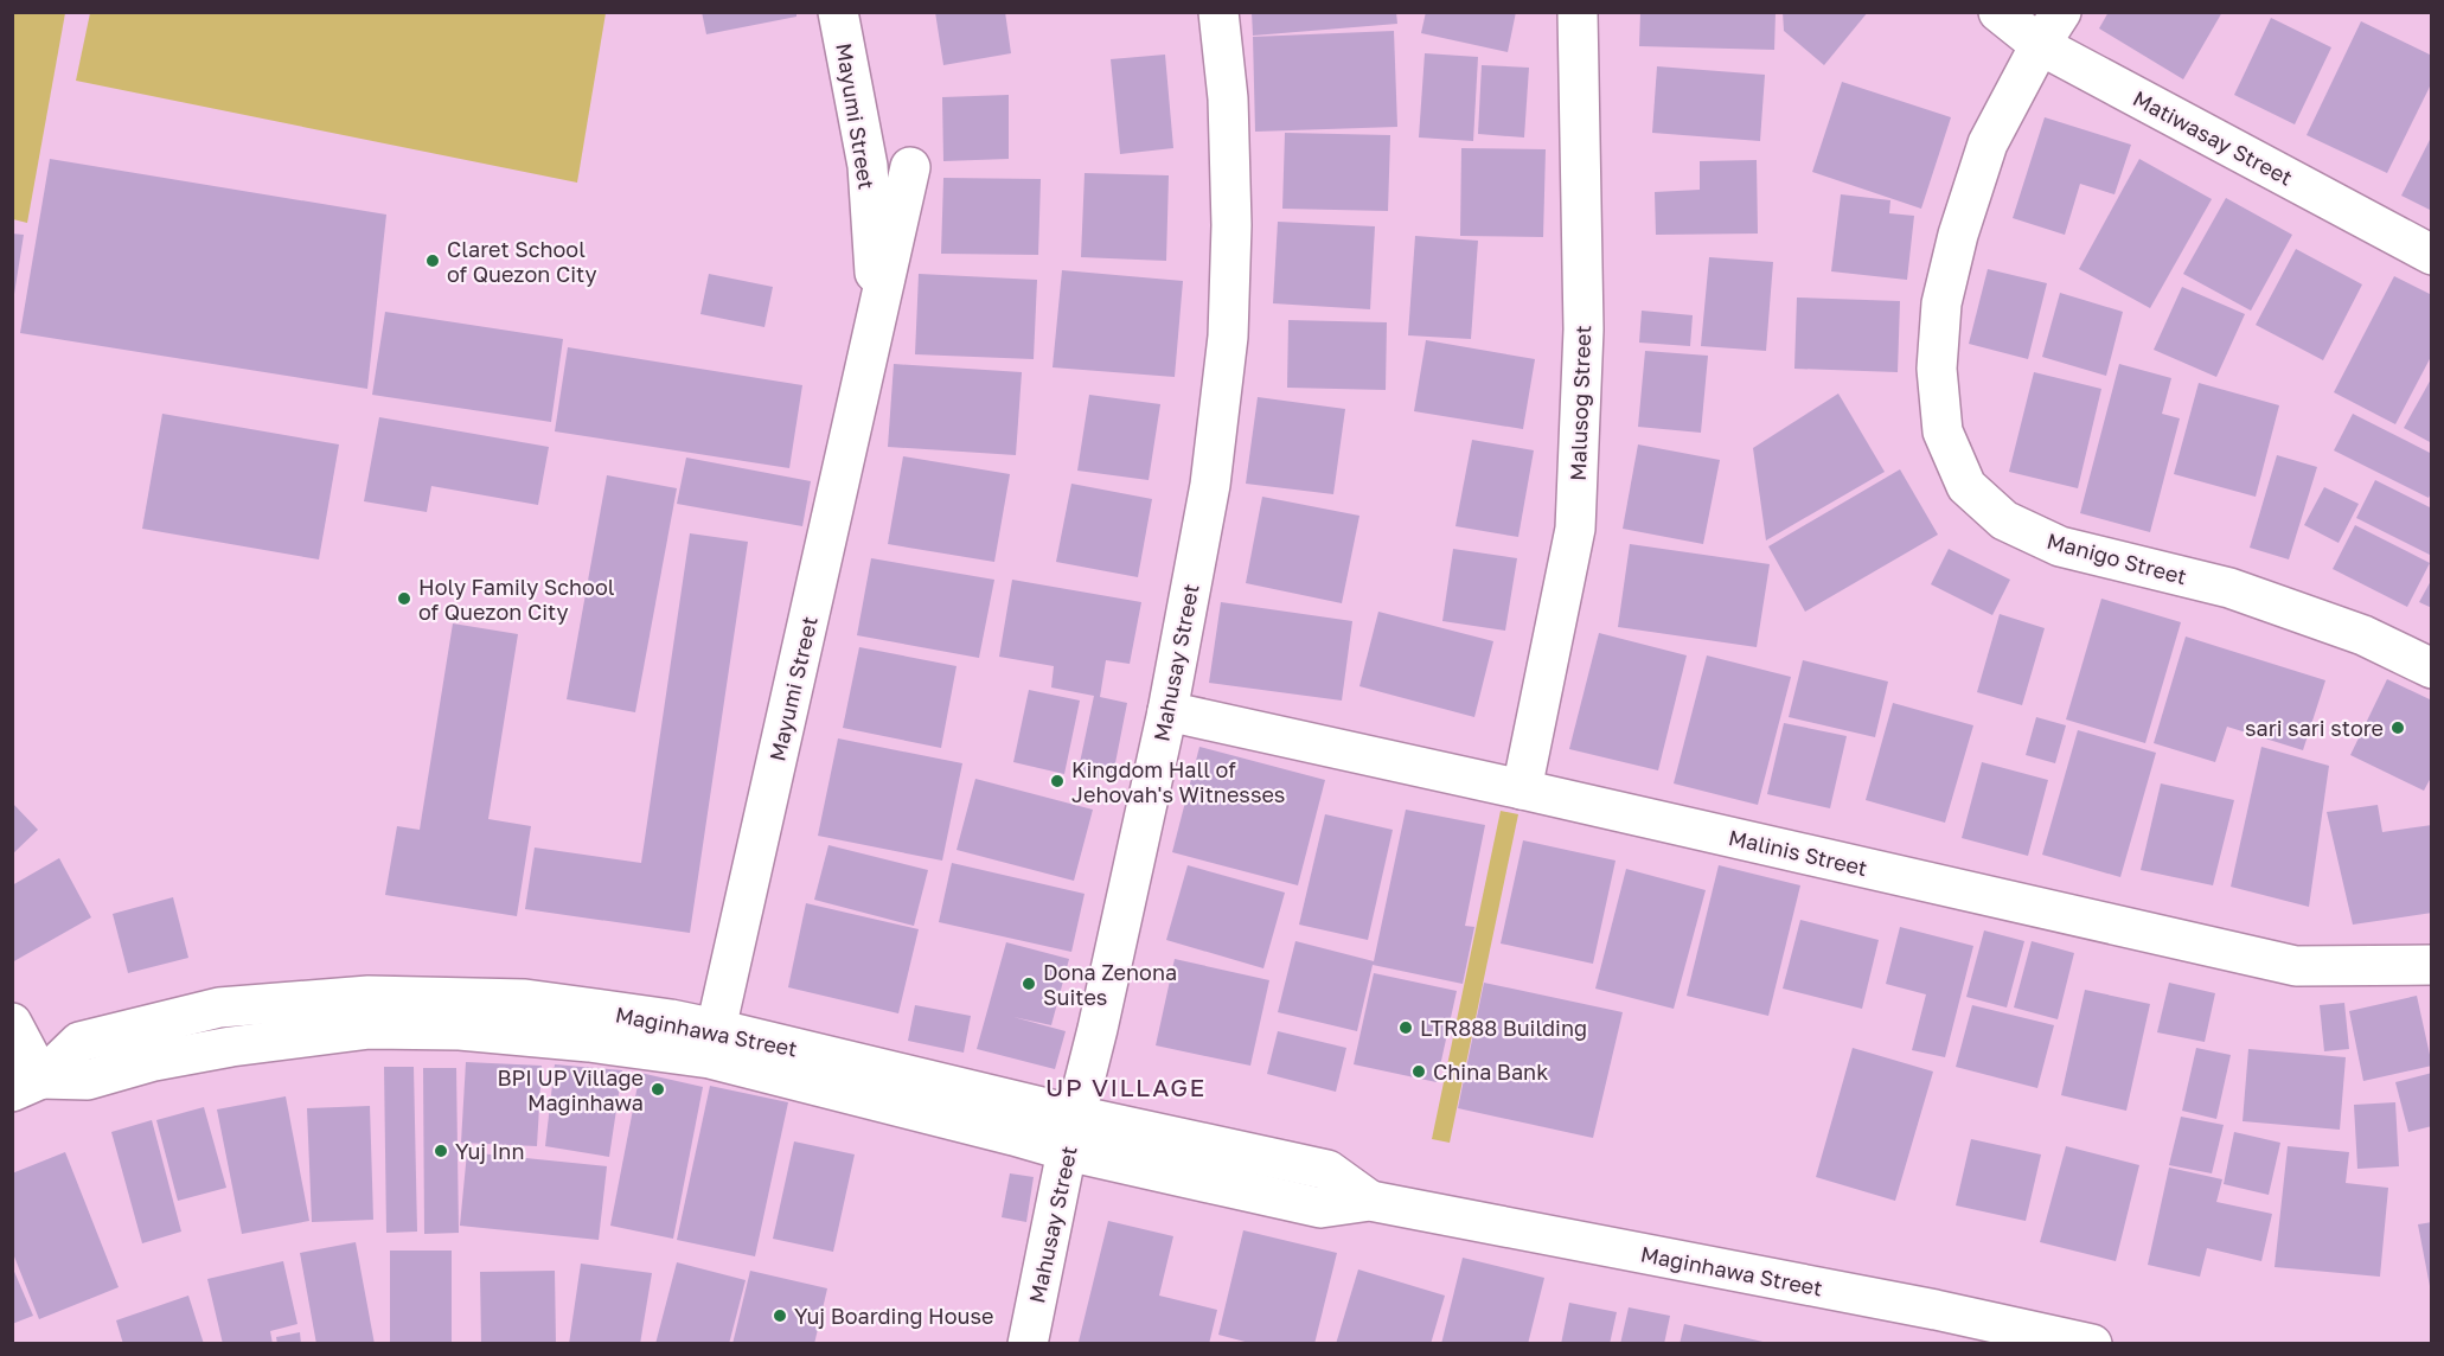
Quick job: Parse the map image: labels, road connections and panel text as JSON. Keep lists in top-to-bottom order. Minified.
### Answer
{"streets":{"street":["Mayumi Street","Matiwasay Street","Malusog Street","Manigo Street","Mahusay Street","Malinis Street","Maginhawa Street"]},"crossings":[["Mayumi Street","Maginhawa Street"],["Matiwasay Street","Manigo Street"],["Malusog Street","Malinis Street"],["Mahusay Street","Malinis Street"],["Mahusay Street","Maginhawa Street"]],"districts":["UP VILLAGE"],"places":["Claret School of Quezon City","Holy Family School of Quezon City","sari sari store","Kingdom Hall of Jehovah's Witnesses","Dona Zenona Suites","LTR888 Building","China Bank","BPI UP Village Maginhawa","Yuj Inn","Yuj Boarding House"]}
